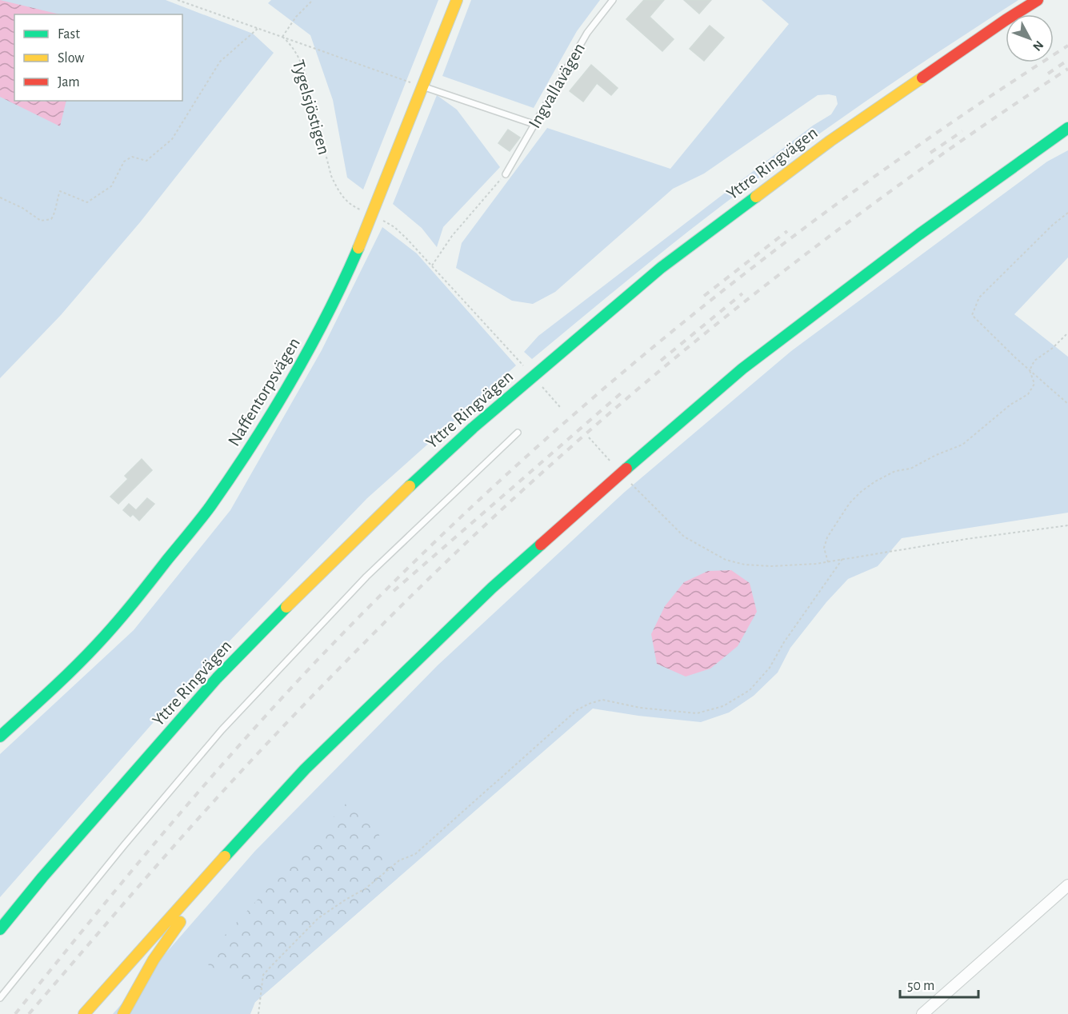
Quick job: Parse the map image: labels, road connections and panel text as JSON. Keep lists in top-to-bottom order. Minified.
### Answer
{"streets":{"main road":["Yttre Ringvägen","Naffentorpsvägen"],"lane":["Ingvallavägen"],"path":["Tygelsjöstigen"]},"crossings":[["Tygelsjöstigen","Naffentorpsvägen"]],"legend":["Fast","Slow","Jam"],"scale_bar":"50 m","north":"bottom right"}
